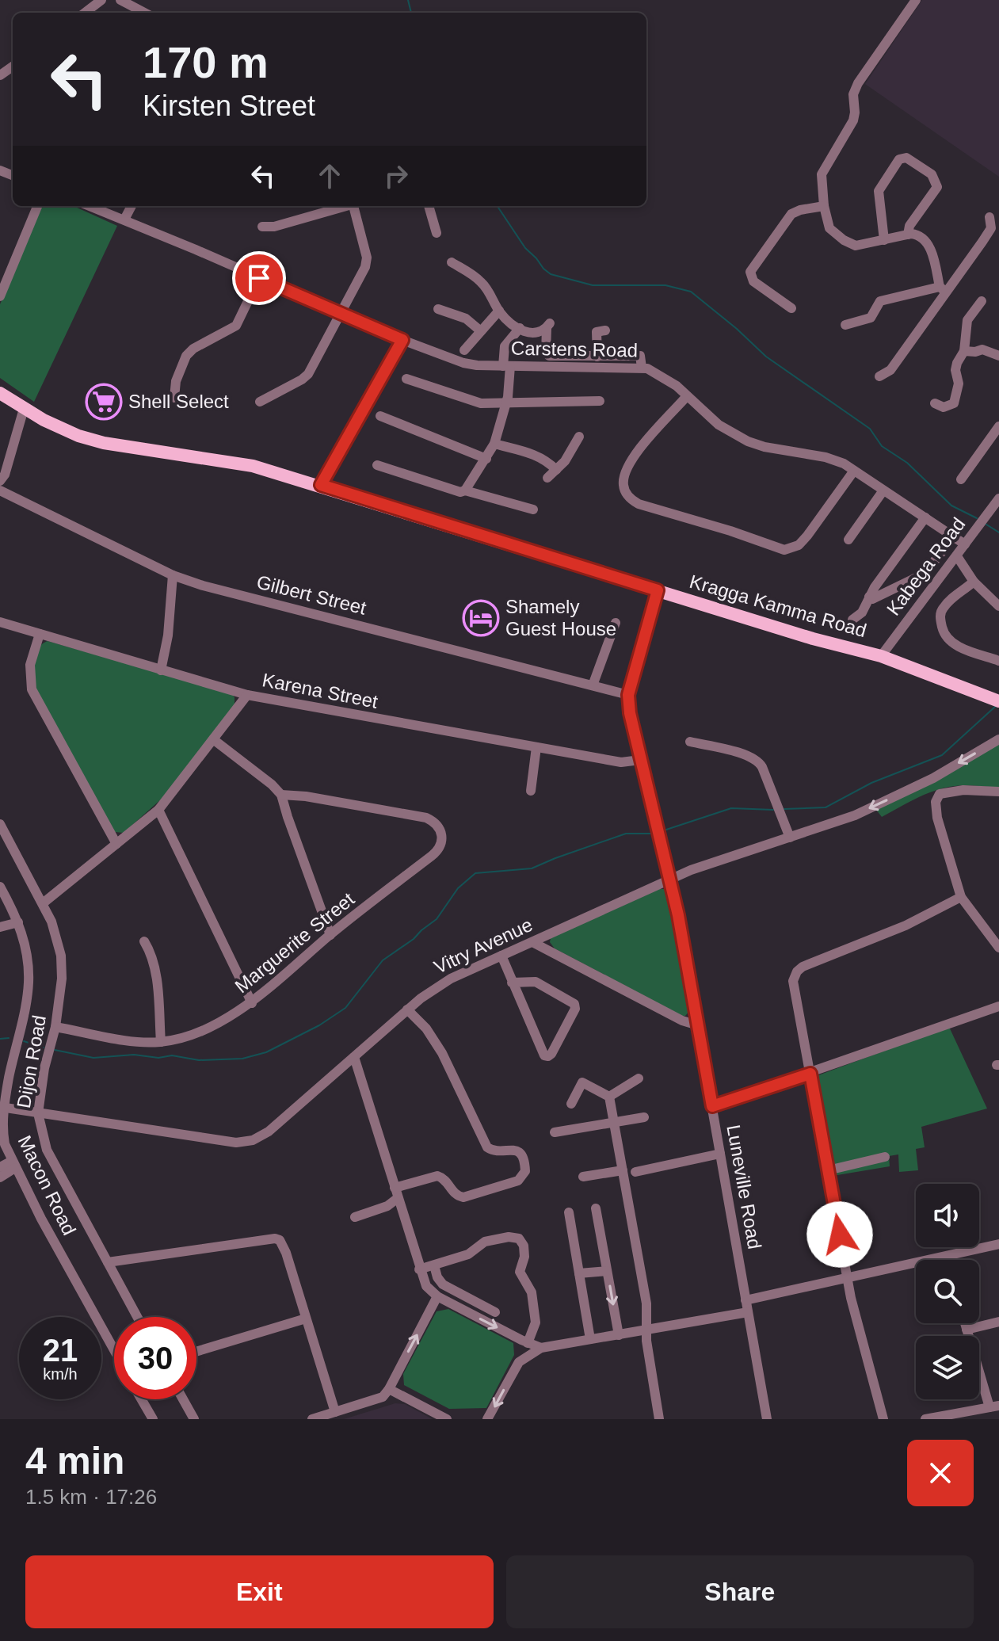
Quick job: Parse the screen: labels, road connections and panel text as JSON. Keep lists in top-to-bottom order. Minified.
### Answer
{"streets":{"main road":["Kragga Kamma Road"],"street":["Carstens Road","Kabega Road","Gilbert Street","Karena Street","Marguerite Street","Vitry Avenue","Dijon Road","Macon Road","Luneville Road"]},"crossings":[["Carstens Road","Kabega Road"],["Kabega Road","Kragga Kamma Road"],["Gilbert Street","Luneville Road"],["Kragga Kamma Road","Luneville Road"],["Karena Street","Luneville Road"],["Marguerite Street","Dijon Road"],["Vitry Avenue","Dijon Road"],["Vitry Avenue","Macon Road"],["Vitry Avenue","Luneville Road"]],"places":{"supermarket":["Shell Select"],"hotel":["Shamely Guest House"]},"page":{"turn":["170 m","Kirsten Street"],"speed":"21 km/h","limit":"30","heading":["4 min","1.5 km · 17:26"],"buttons":["Exit","Share"]}}
